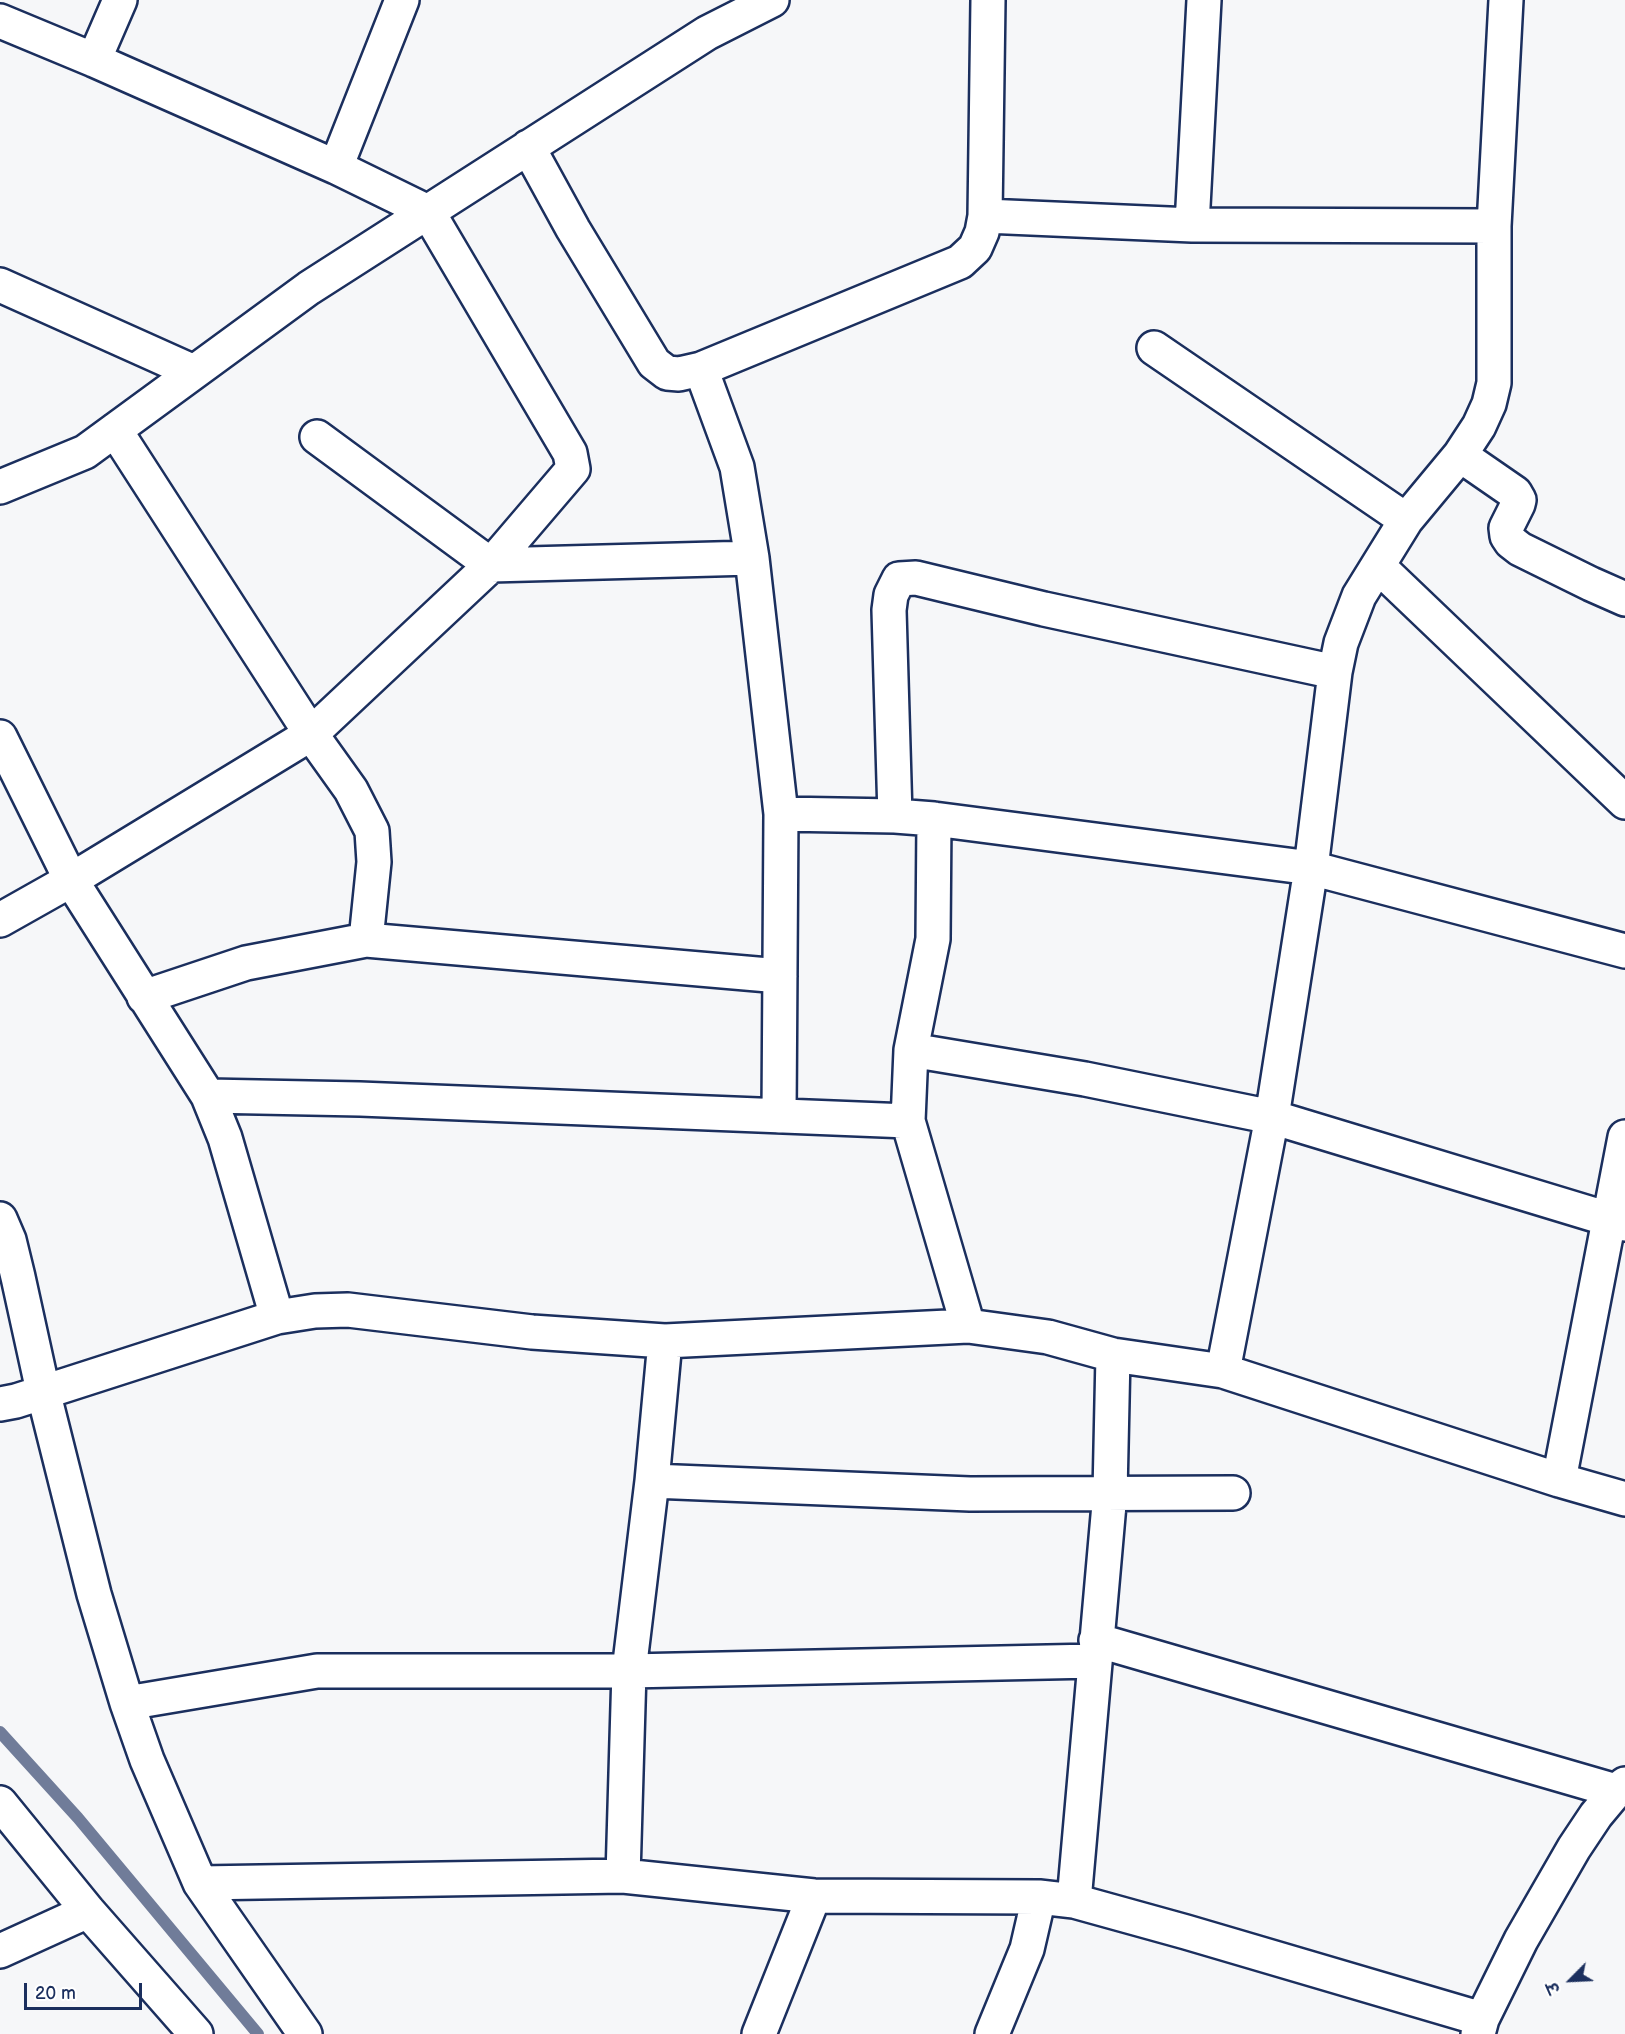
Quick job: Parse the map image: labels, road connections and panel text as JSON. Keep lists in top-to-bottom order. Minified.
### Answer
{"scale_bar":"20 m","north":"bottom left"}
